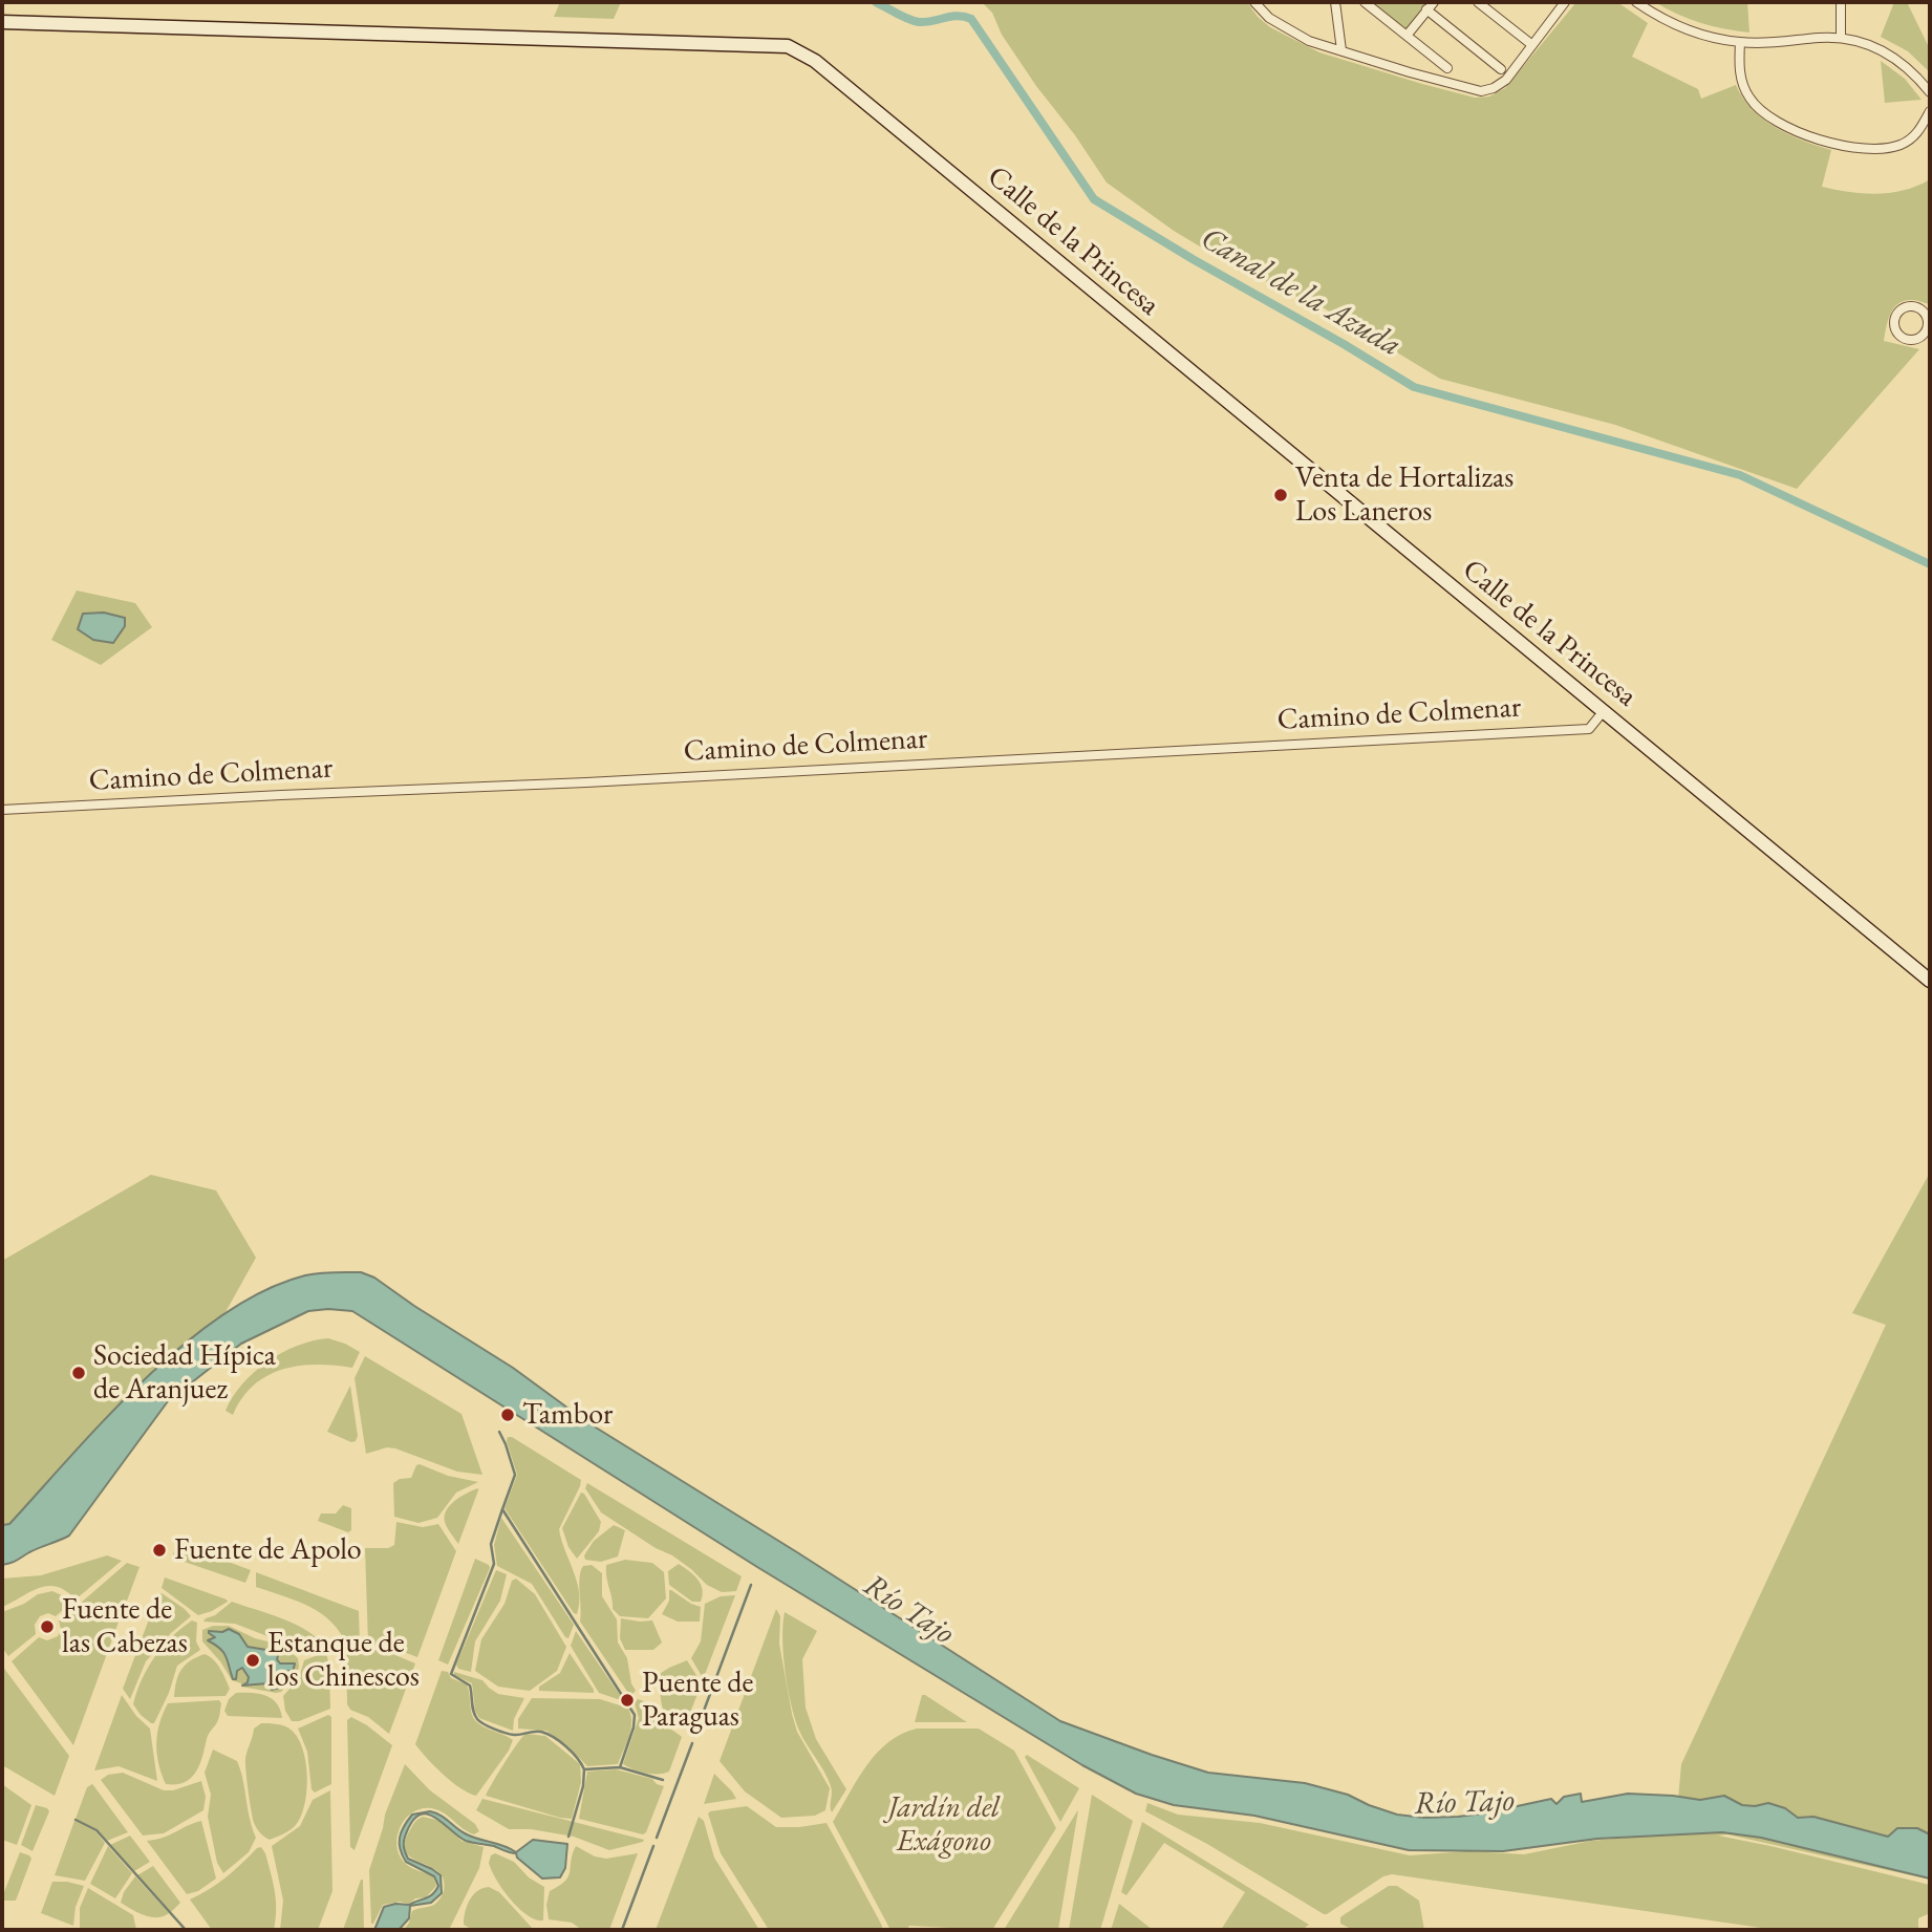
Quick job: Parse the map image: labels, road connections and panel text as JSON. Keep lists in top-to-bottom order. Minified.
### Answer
{"streets":{"street":["Calle de la Princesa","Camino de Colmenar"]},"crossings":[["Calle de la Princesa","Camino de Colmenar"]],"water":["Canal de la Azuda","Río Tajo"],"parks":["Jardín del Exágono"],"places":["Venta de Hortalizas Los Laneros","Sociedad Hípica de Aranjuez","Tambor","Fuente de Apolo","Fuente de las Cabezas","Estanque de los Chinescos","Puente de Paraguas"]}
